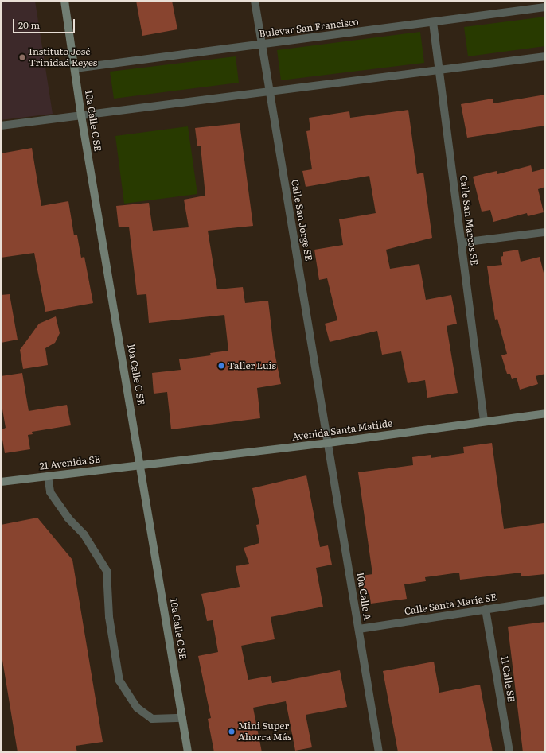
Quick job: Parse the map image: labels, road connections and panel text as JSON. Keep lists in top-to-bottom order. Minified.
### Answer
{"streets":{"street":["Bulevar San Francisco","10a Calle C SE","Calle San Jorge SE","Calle San Marcos SE","Avenida Santa Matilde","21 Avenida SE","10a Calle A","Calle Santa María SE","11 Calle SE"]},"crossings":[["Bulevar San Francisco","10a Calle C SE"],["Bulevar San Francisco","Calle San Jorge SE"],["Bulevar San Francisco","Calle San Marcos SE"],["10a Calle C SE","Avenida Santa Matilde"],["10a Calle C SE","21 Avenida SE"],["Calle San Jorge SE","Avenida Santa Matilde"],["Calle San Jorge SE","10a Calle A"],["Calle San Marcos SE","Avenida Santa Matilde"],["Avenida Santa Matilde","21 Avenida SE"],["Avenida Santa Matilde","10a Calle A"],["10a Calle A","Calle Santa María SE"],["Calle Santa María SE","11 Calle SE"]],"places":["Instituto José Trinidad Reyes","Taller Luis","Mini Super Ahorra Más"],"scale_bar":"20 m"}
